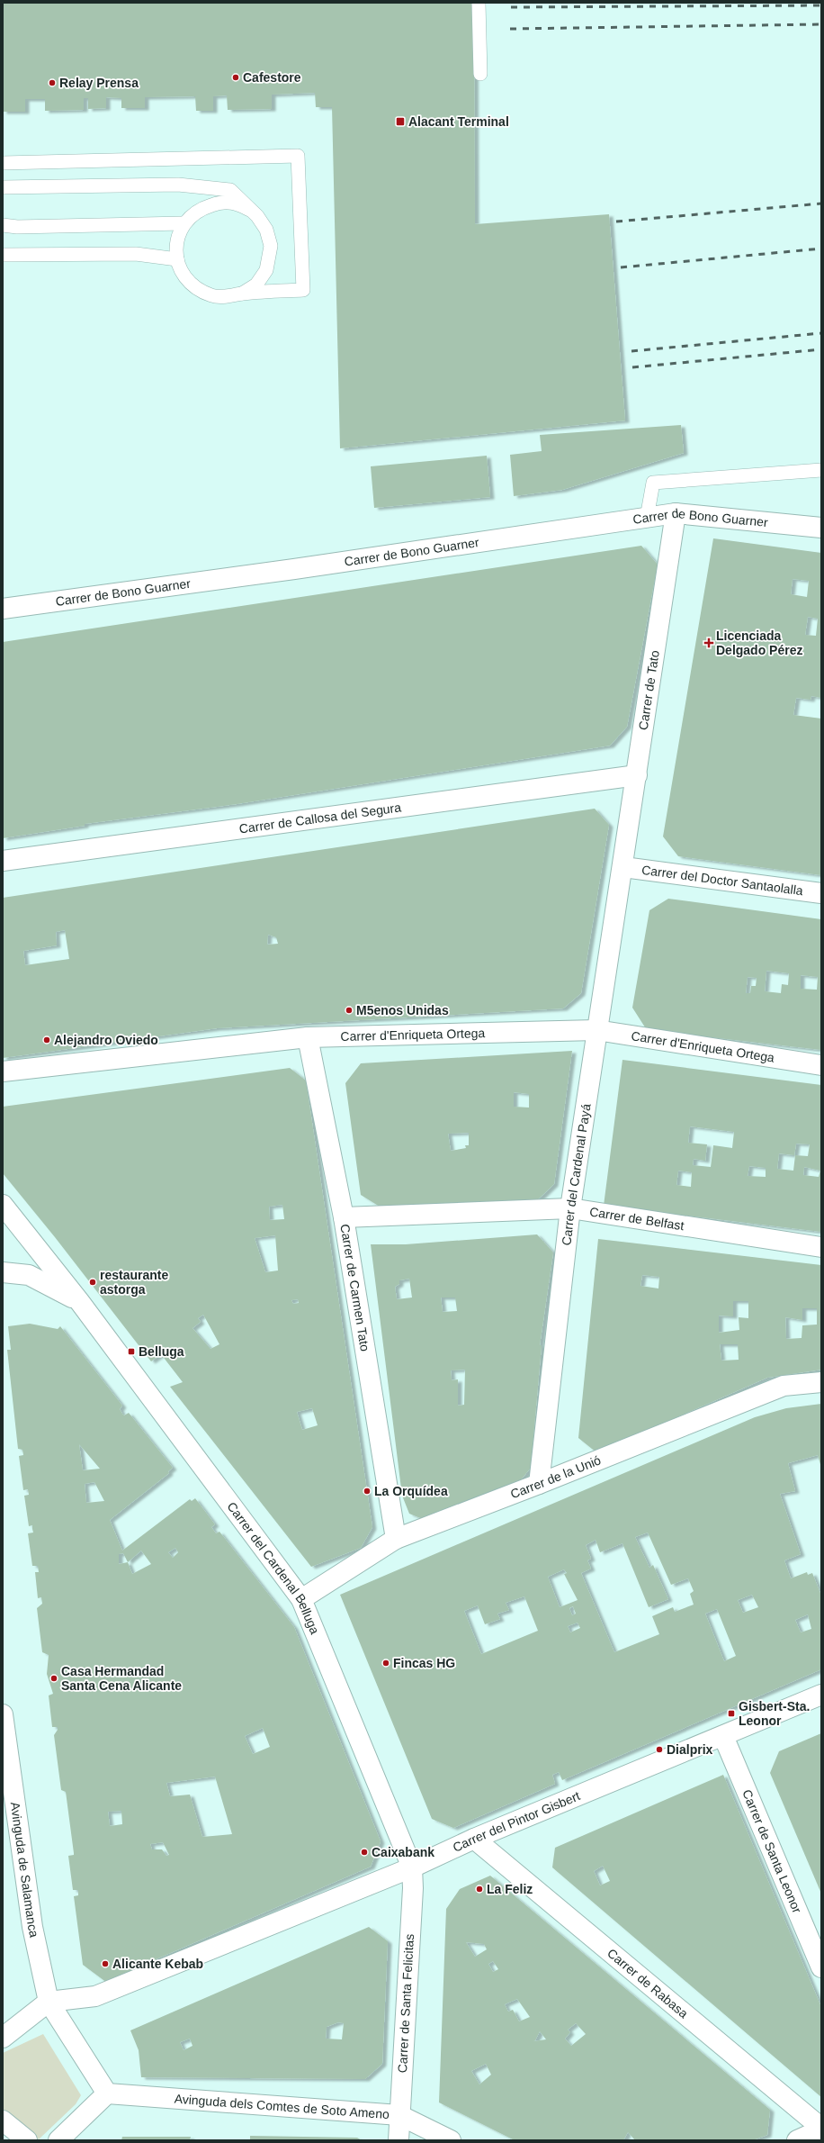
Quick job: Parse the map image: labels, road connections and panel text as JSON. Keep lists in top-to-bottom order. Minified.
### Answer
{"streets":{"street":["Carrer de Bono Guarner","Carrer de Tato","Carrer de Callosa del Segura","Carrer del Doctor Santaolalla","Carrer d'Enriqueta Ortega","Carrer del Cardenal Payá","Carrer de Belfast","Carrer de Carmen Tato","Carrer de la Unió","Carrer del Cardenal Belluga","Carrer del Pintor Gisbert","Carrer de Santa Leonor","Avinguda de Salamanca","Carrer de Rabasa","Carrer de Santa Felicitas","Avinguda dels Comtes de Soto Ameno"]},"crossings":[["Carrer de Bono Guarner","Carrer de Tato"],["Carrer de Tato","Carrer de Callosa del Segura"],["Carrer de Tato","Carrer del Doctor Santaolalla"],["Carrer de Tato","Carrer del Cardenal Payá"],["Carrer del Doctor Santaolalla","Carrer del Cardenal Payá"],["Carrer d'Enriqueta Ortega","Carrer del Cardenal Payá"],["Carrer d'Enriqueta Ortega","Carrer de Carmen Tato"],["Carrer del Cardenal Payá","Carrer de Belfast"],["Carrer del Cardenal Payá","Carrer de la Unió"],["Carrer de Belfast","Carrer de Carmen Tato"],["Carrer de Carmen Tato","Carrer de la Unió"],["Carrer de la Unió","Carrer del Cardenal Belluga"],["Carrer del Cardenal Belluga","Carrer del Pintor Gisbert"],["Carrer del Cardenal Belluga","Carrer de Santa Felicitas"],["Carrer del Pintor Gisbert","Carrer de Santa Leonor"],["Carrer del Pintor Gisbert","Avinguda de Salamanca"],["Carrer del Pintor Gisbert","Carrer de Rabasa"],["Carrer del Pintor Gisbert","Carrer de Santa Felicitas"],["Carrer de Santa Felicitas","Avinguda dels Comtes de Soto Ameno"]],"places":{"other":["Cafestore","Relay Prensa","M5enos Unidas","Alejandro Oviedo","restaurante astorga","La Orquídea","Fincas HG","Casa Hermandad Santa Cena Alicante","Dialprix","Caixabank","La Feliz","Alicante Kebab"],"transit":["Alacant Terminal","Belluga","Gisbert-Sta. Leonor"],"health":["Licenciada Delgado Pérez"]}}
